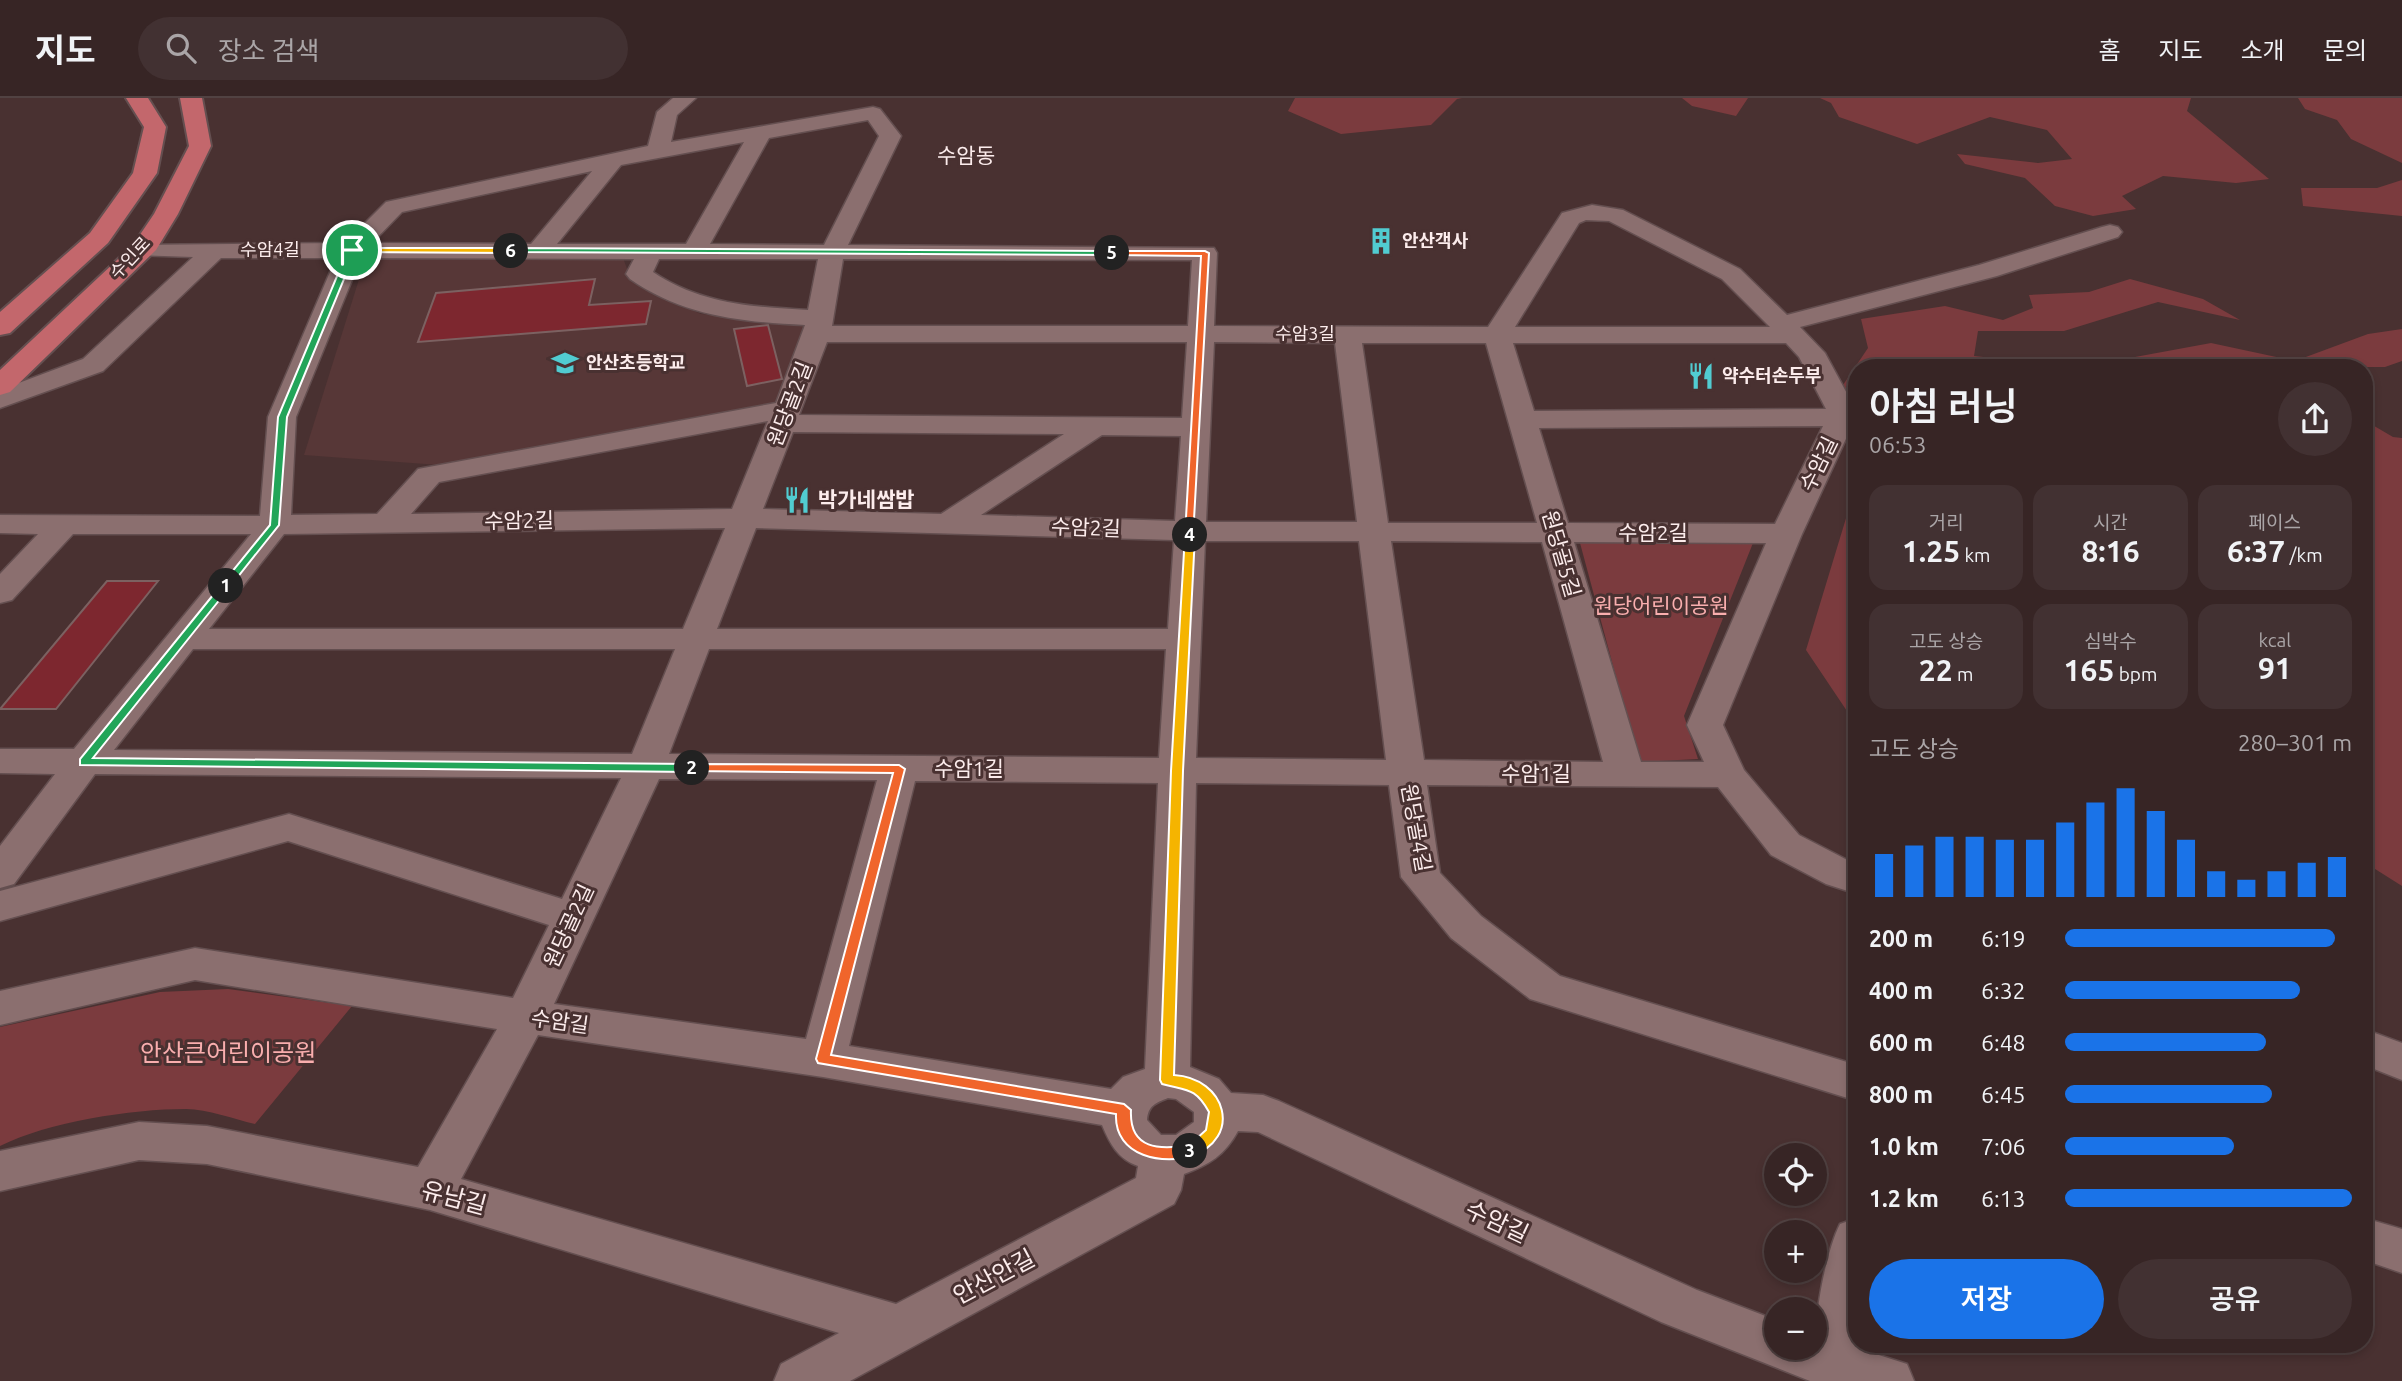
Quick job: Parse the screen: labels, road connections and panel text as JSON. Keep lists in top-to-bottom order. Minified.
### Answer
{"streets":{"main road":["수인로"],"street":["수암4길","수암3길","원당골2길","수암길","수암2길","원당골5길","수암1길","원당골4길","유남길","안산안길"]},"crossings":[["수암4길","수인로"],["수암4길","수암3길"],["수암4길","원당골2길"],["수암3길","원당골2길"],["수암3길","수암길"],["수암3길","원당골5길"],["수암3길","원당골4길"],["원당골2길","수암길"],["원당골2길","수암2길"],["원당골2길","수암1길"],["원당골2길","유남길"],["수암길","수암2길"],["수암길","원당골5길"],["수암길","수암1길"],["수암길","안산안길"],["수암2길","원당골5길"],["수암2길","원당골4길"],["원당골5길","수암1길"],["수암1길","원당골4길"],["유남길","안산안길"]],"districts":["수암동"],"parks":["원당어린이공원","안산큰어린이공원"],"places":{"building":["안산객사"],"school or university":["안산초등학교"],"restaurant":["약수터손두부","박가네쌈밥"]},"page":{"header":"지도","search":"장소 검색","nav":["홈","지도","소개","문의"],"pins":["6","5","4","1","2","3"],"heading":["아침 러닝","06:53"],"stats":[["거리","1.25 km"],["시간","8:16"],["페이스","6:37 /km"],["고도 상승","22 m"],["심박수","165 bpm"],["kcal","91"]],"chart":["고도 상승","280–301 m"],"list":[{"name":"200 m","note":"6:19"},{"name":"400 m","note":"6:32"},{"name":"600 m","note":"6:48"},{"name":"800 m","note":"6:45"},{"name":"1.0 km","note":"7:06"},{"name":"1.2 km","note":"6:13"}],"map_buttons":["+","−"],"buttons":["저장","공유"]}}
